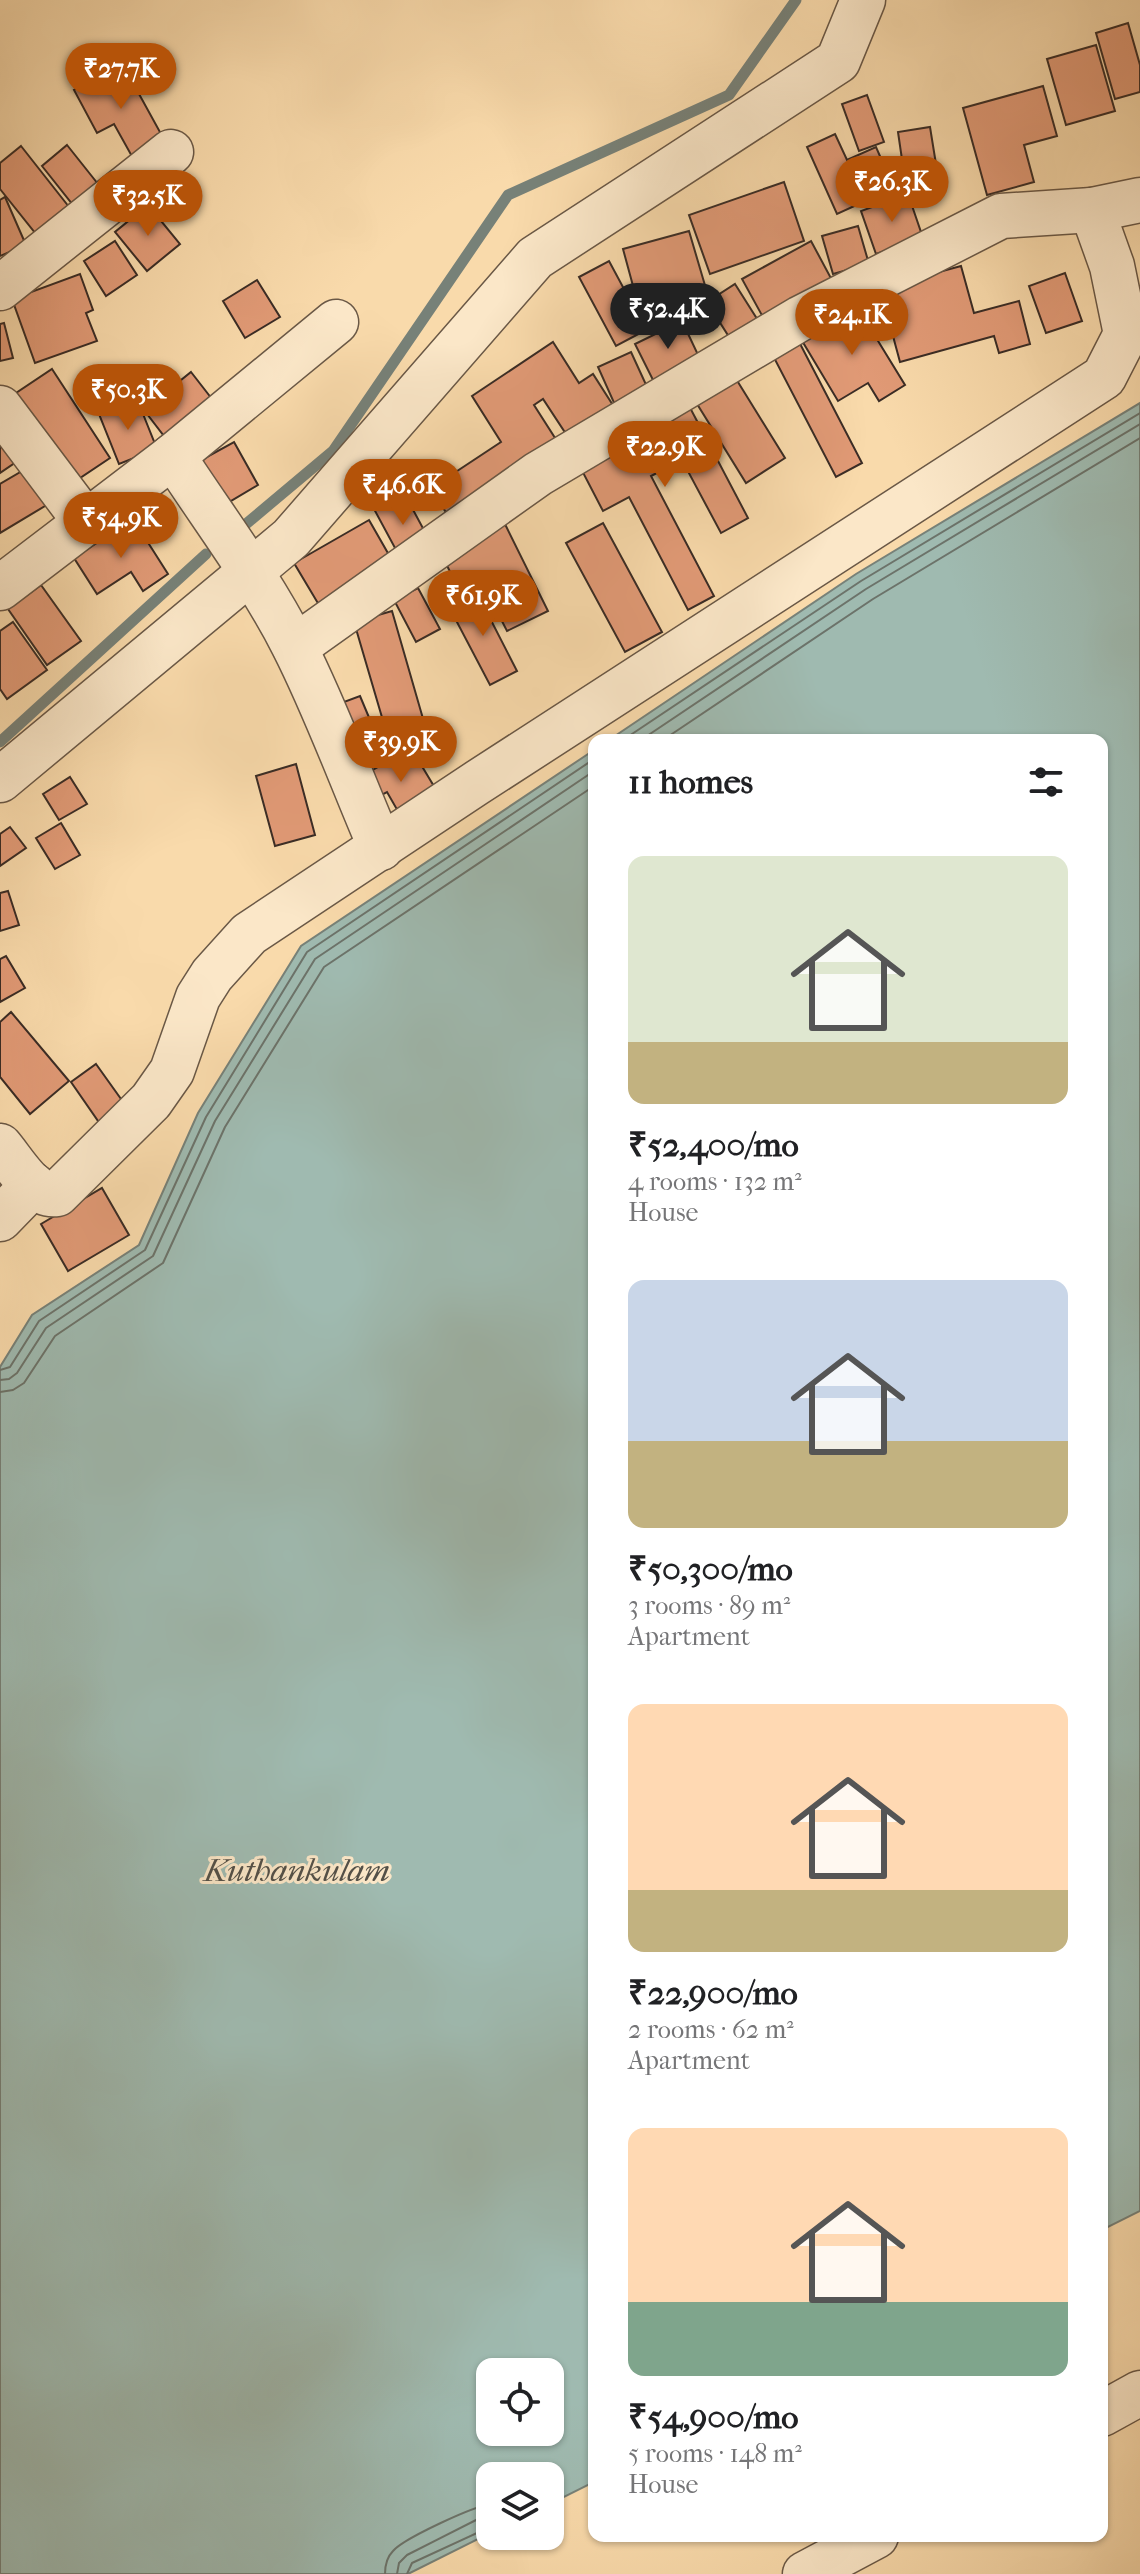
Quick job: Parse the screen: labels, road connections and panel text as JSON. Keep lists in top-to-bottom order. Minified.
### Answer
{"water":["Kuthankulam"],"page":{"price":["₹27.7K","₹26.3K","₹32.5K","₹52.4K","₹24.1K","₹50.3K","₹22.9K","₹46.6K","₹54.9K","₹61.9K","₹39.9K"],"heading":"11 homes","list":[{"name":"₹52,400/mo","note":"4 rooms · 132 m² · House"},{"name":"₹50,300/mo","note":"3 rooms · 89 m² · Apartment"},{"name":"₹22,900/mo","note":"2 rooms · 62 m² · Apartment"},{"name":"₹54,900/mo","note":"5 rooms · 148 m² · House"}]}}
